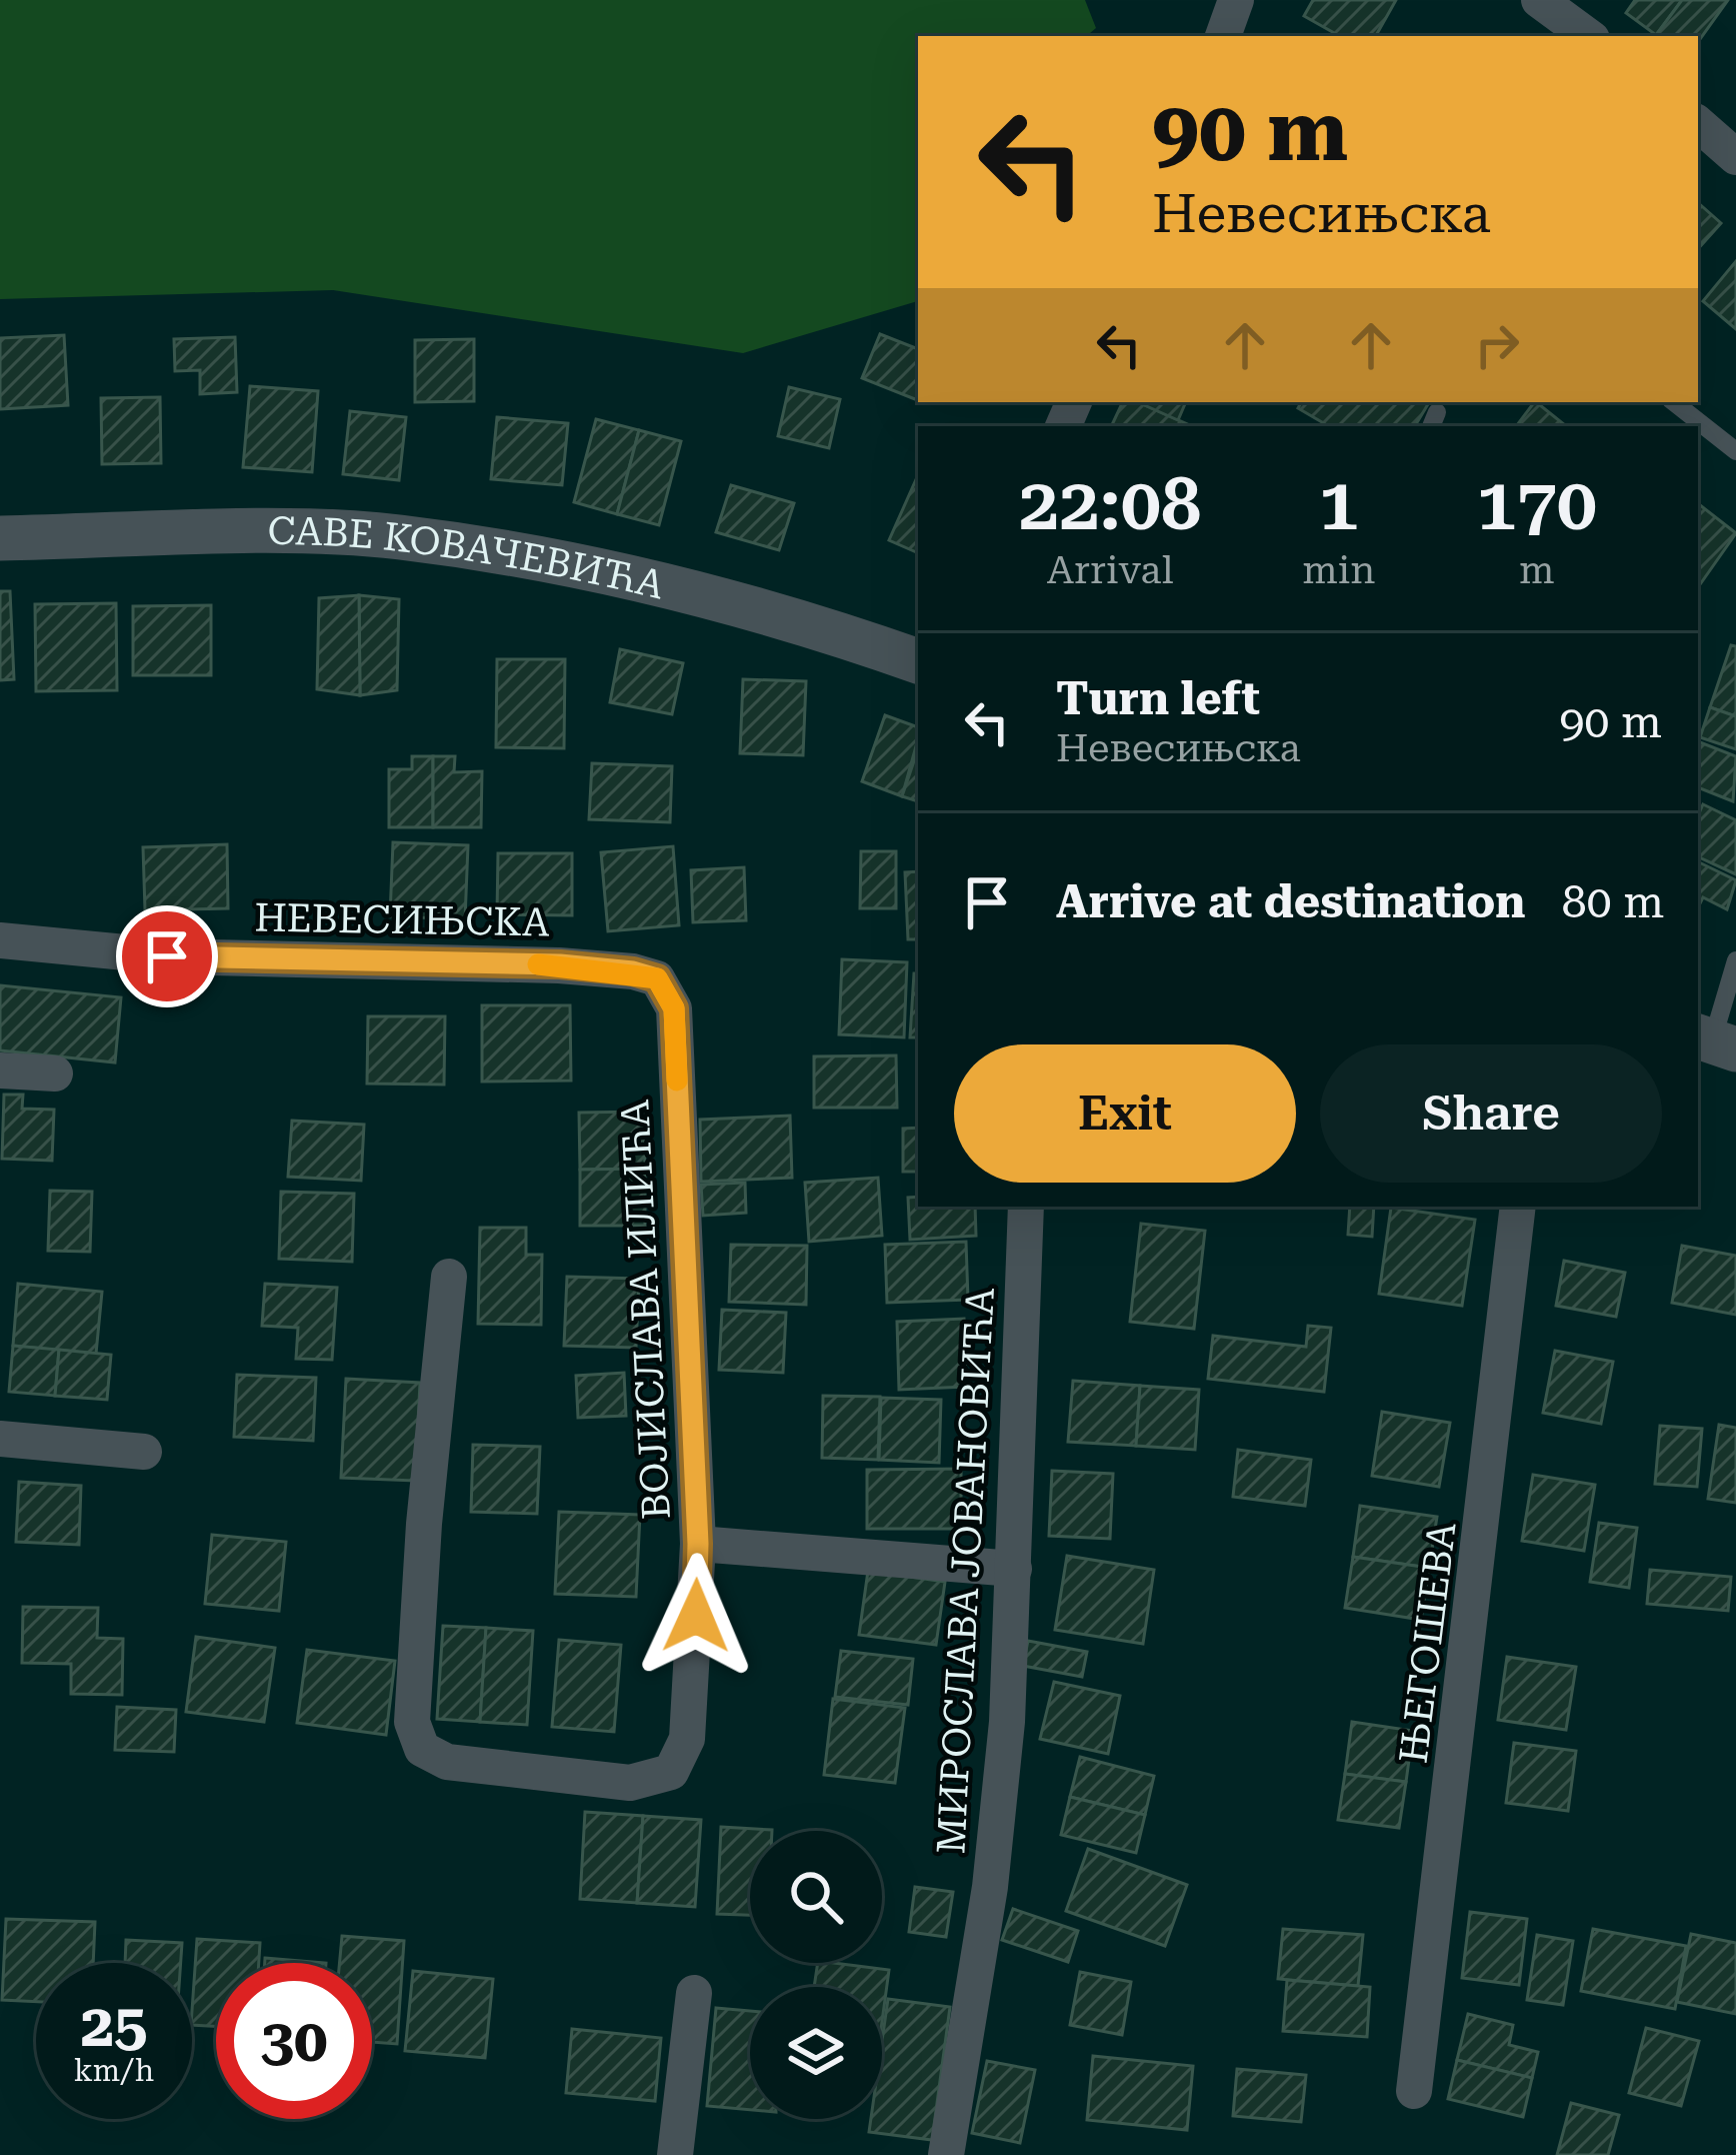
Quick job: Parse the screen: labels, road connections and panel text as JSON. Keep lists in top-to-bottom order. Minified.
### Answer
{"streets":{"street":["САВЕ КОВАЧЕВИЋА","НЕВЕСИЊСКА","ВОЈИСЛАВА ИЛИЋА","МИРОСЛАВА ЈОВАНОВИЋА","ЊЕГОШЕВА"]},"crossings":[["НЕВЕСИЊСКА","ВОЈИСЛАВА ИЛИЋА"]],"page":{"turn":["90 m","Невесињска"],"eta":["22:08","Arrival","1","min","170","m"],"list":[{"name":"Turn left","note":"Невесињска","value":"90 m"},{"name":"Arrive at destination","value":"80 m"}],"buttons":["Exit","Share"],"speed":"25 km/h","limit":"30"}}
